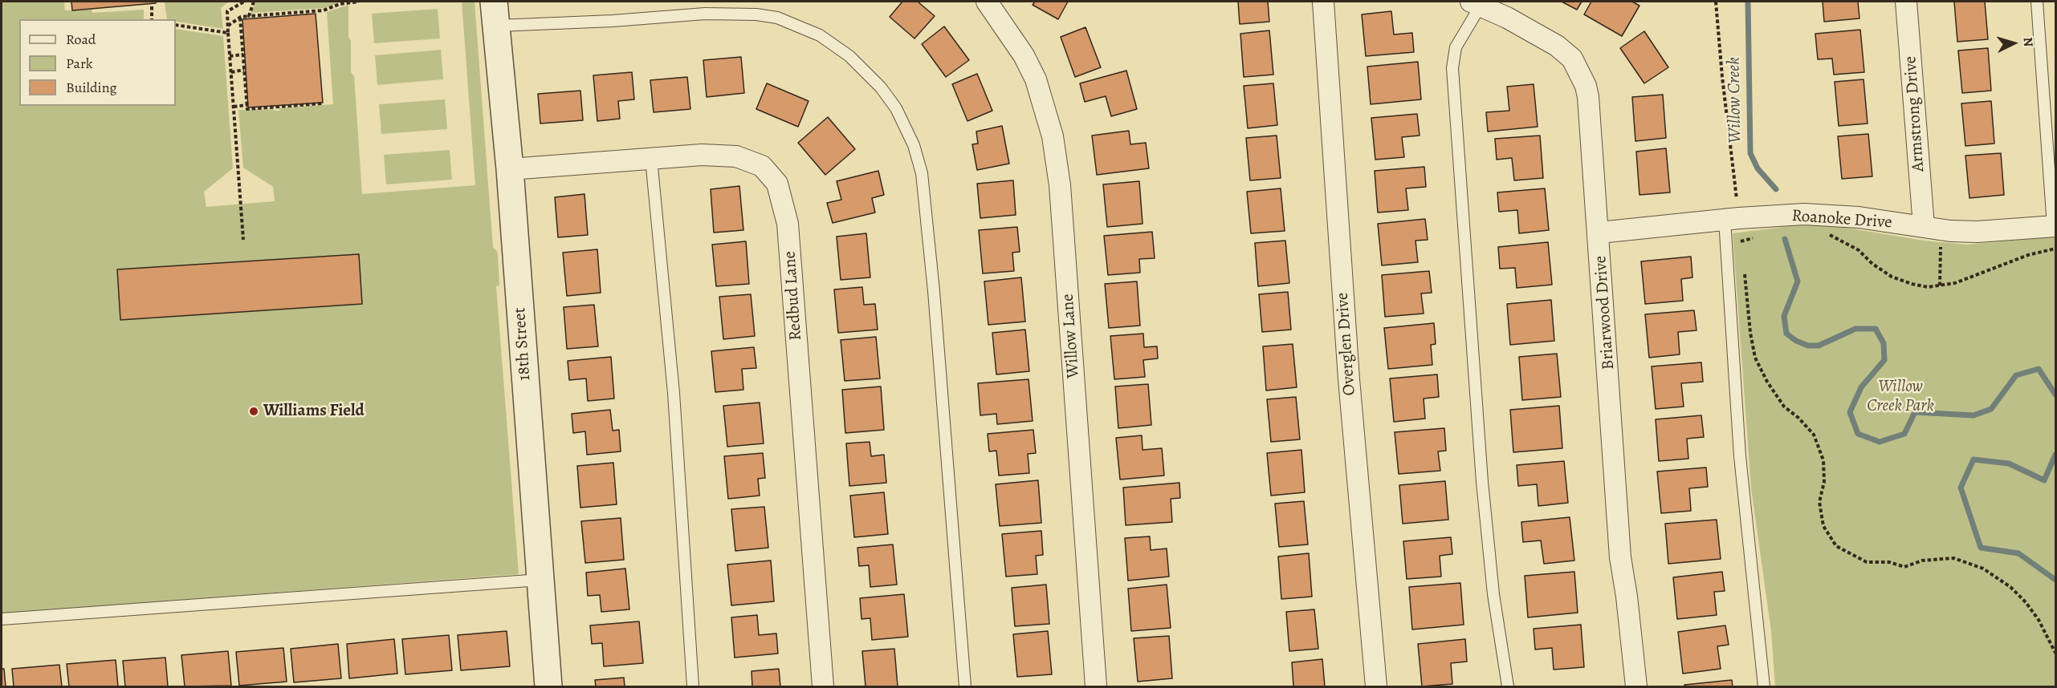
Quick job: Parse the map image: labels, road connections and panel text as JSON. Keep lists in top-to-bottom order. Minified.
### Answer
{"streets":{"street":["Armstrong Drive","Roanoke Drive","Redbud Lane","Briarwood Drive","Willow Lane","18th Street","Overglen Drive"]},"crossings":[["Armstrong Drive","Roanoke Drive"],["Roanoke Drive","Briarwood Drive"],["Redbud Lane","18th Street"]],"water":["Willow Creek"],"parks":["Willow Creek Park"],"places":["Williams Field"],"legend":["Road","Park","Building"],"north":"right"}
